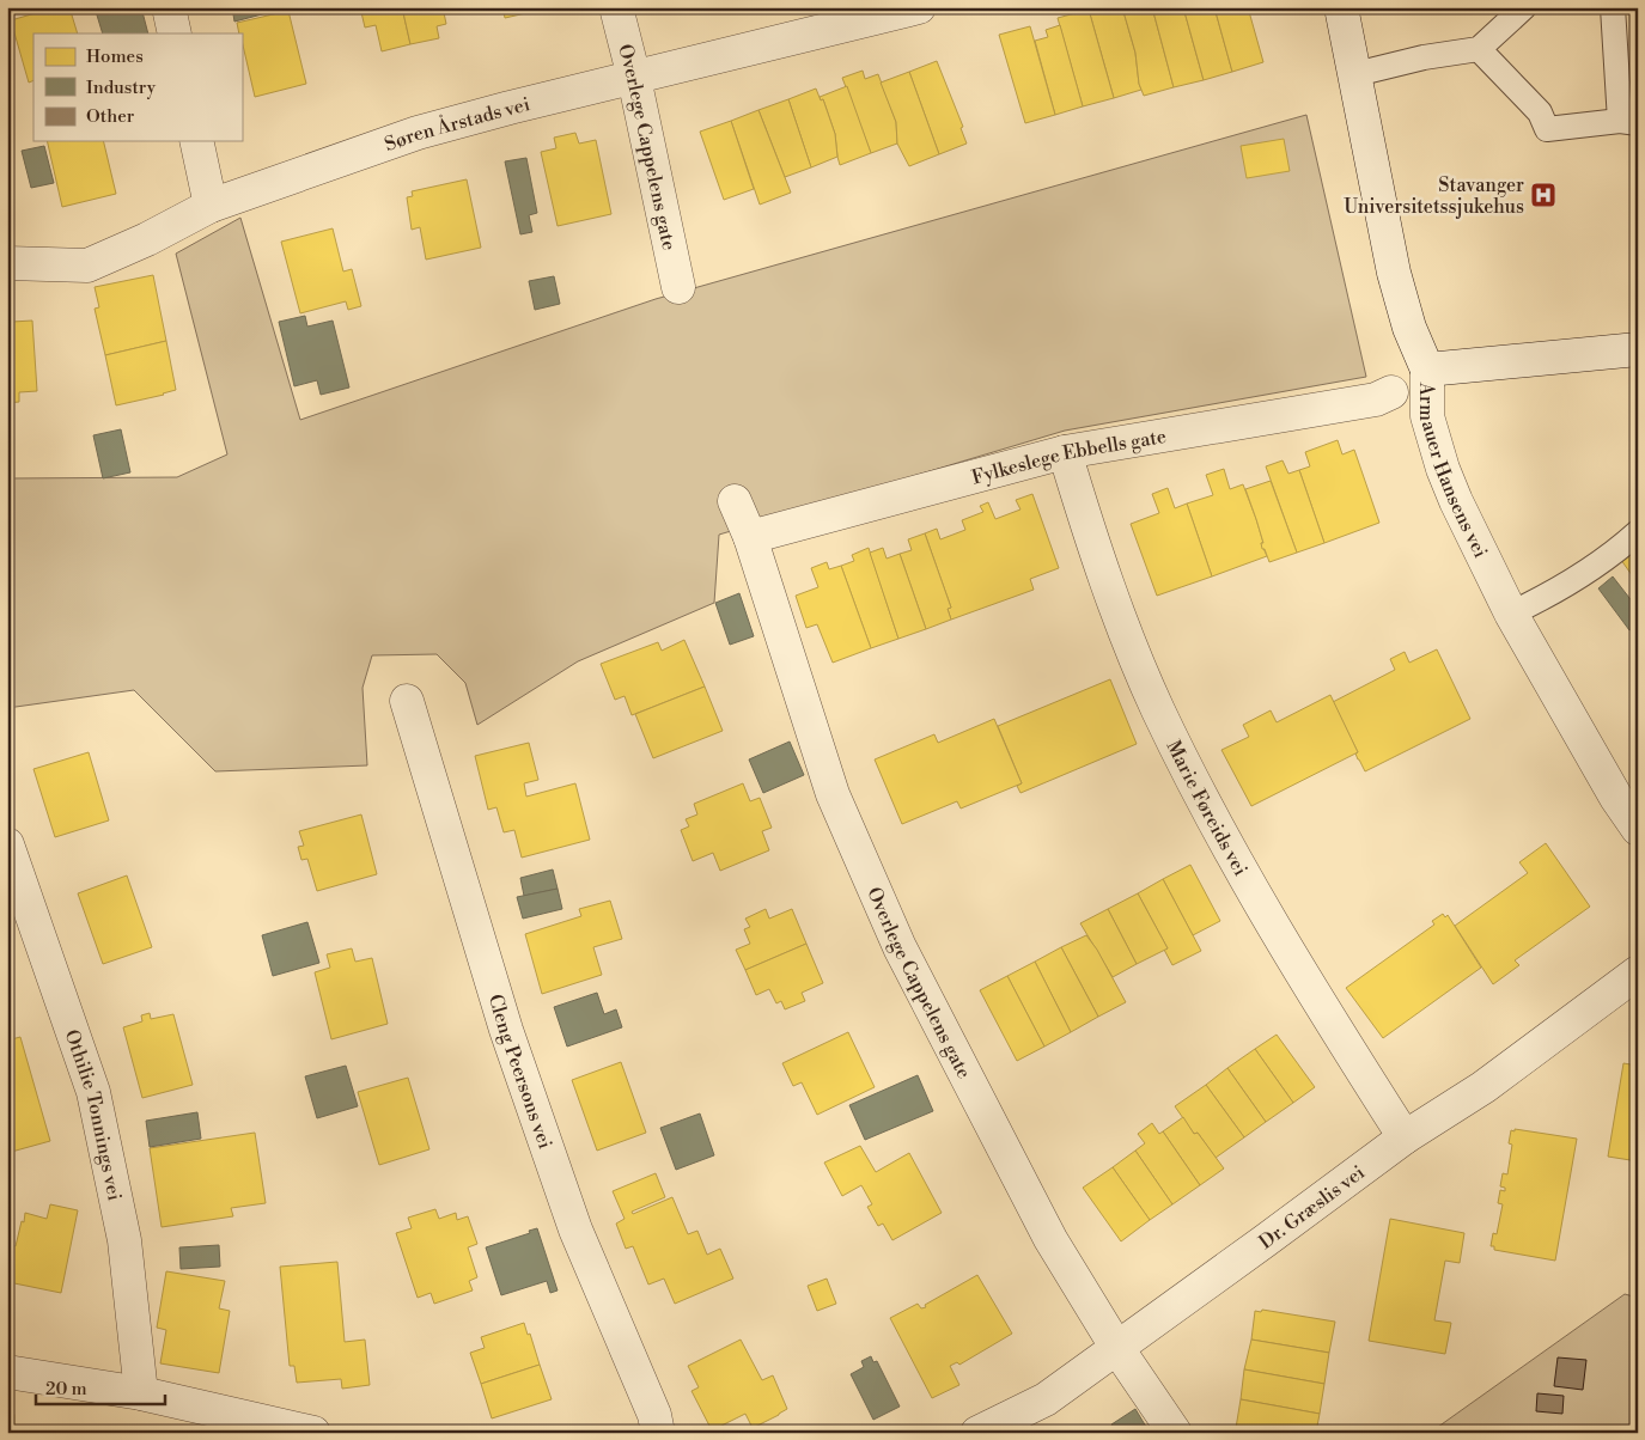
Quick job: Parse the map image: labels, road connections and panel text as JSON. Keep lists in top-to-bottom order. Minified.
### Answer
{"streets":{"street":["Søren Årstads vei","Overlege Cappelens gate","Fylkeslege Ebbells gate","Armauer Hansens vei","Marie Føreids vei","Cleng Peersons vei","Othilie Tonnings vei","Dr. Græslis vei"]},"crossings":[["Søren Årstads vei","Overlege Cappelens gate"],["Overlege Cappelens gate","Fylkeslege Ebbells gate"],["Overlege Cappelens gate","Dr. Græslis vei"],["Fylkeslege Ebbells gate","Marie Føreids vei"],["Marie Føreids vei","Dr. Græslis vei"]],"places":{"hospital":["Stavanger Universitetssjukehus"]},"legend":["Homes","Industry","Other"],"scale_bar":"20 m"}
